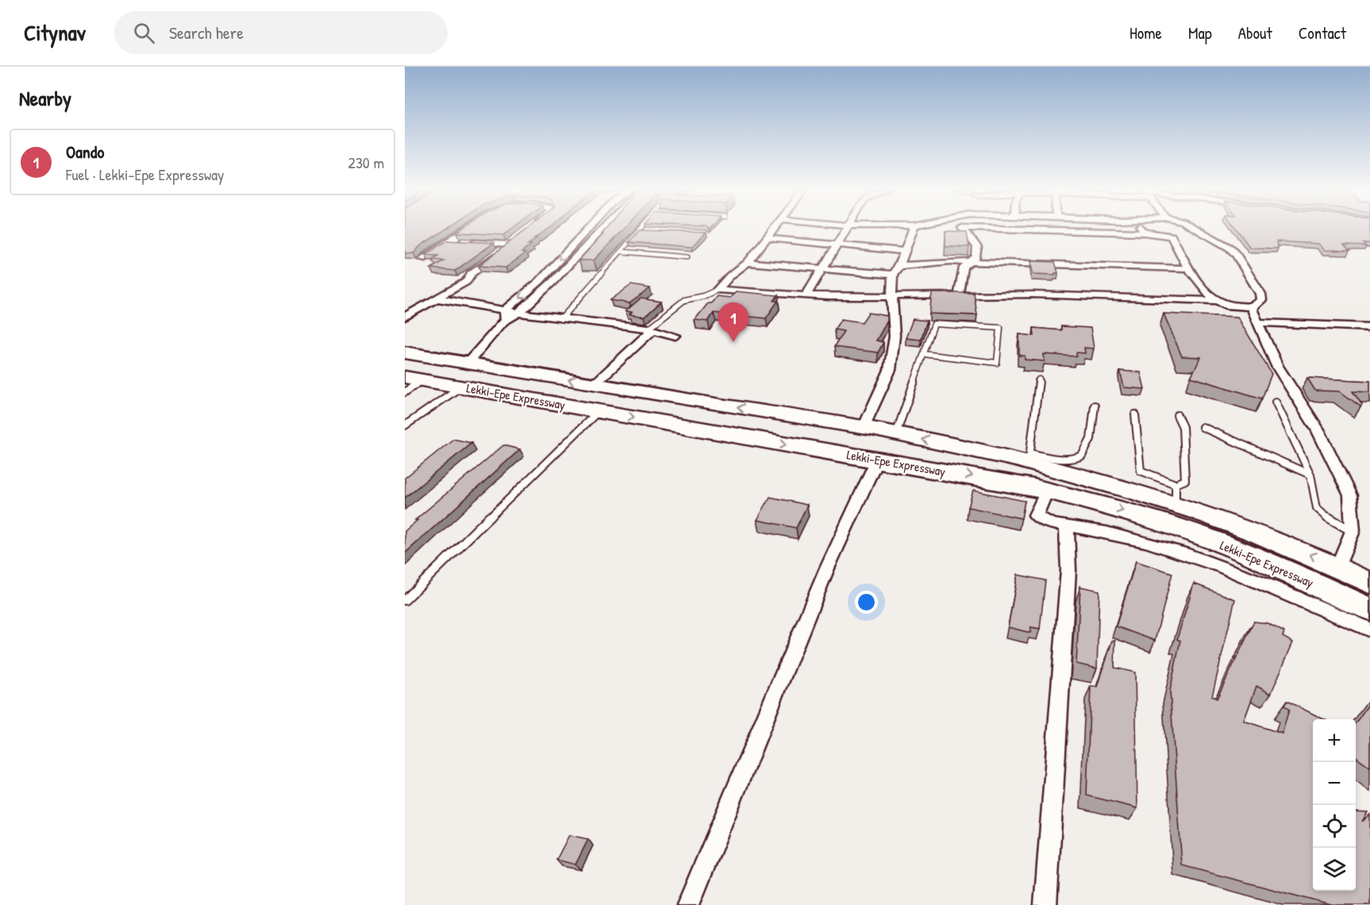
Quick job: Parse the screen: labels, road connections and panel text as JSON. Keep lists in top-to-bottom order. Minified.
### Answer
{"streets":{"highway":["Lekki-Epe Expressway"]},"page":{"header":"Citynav","search":"Search here","nav":["Home","Map","About","Contact"],"heading":"Nearby","list":[{"mark":"1","name":"Oando","note":"Fuel · Lekki-Epe Expressway","value":"230 m"}],"pins":"1","map_buttons":["+","−"]}}
